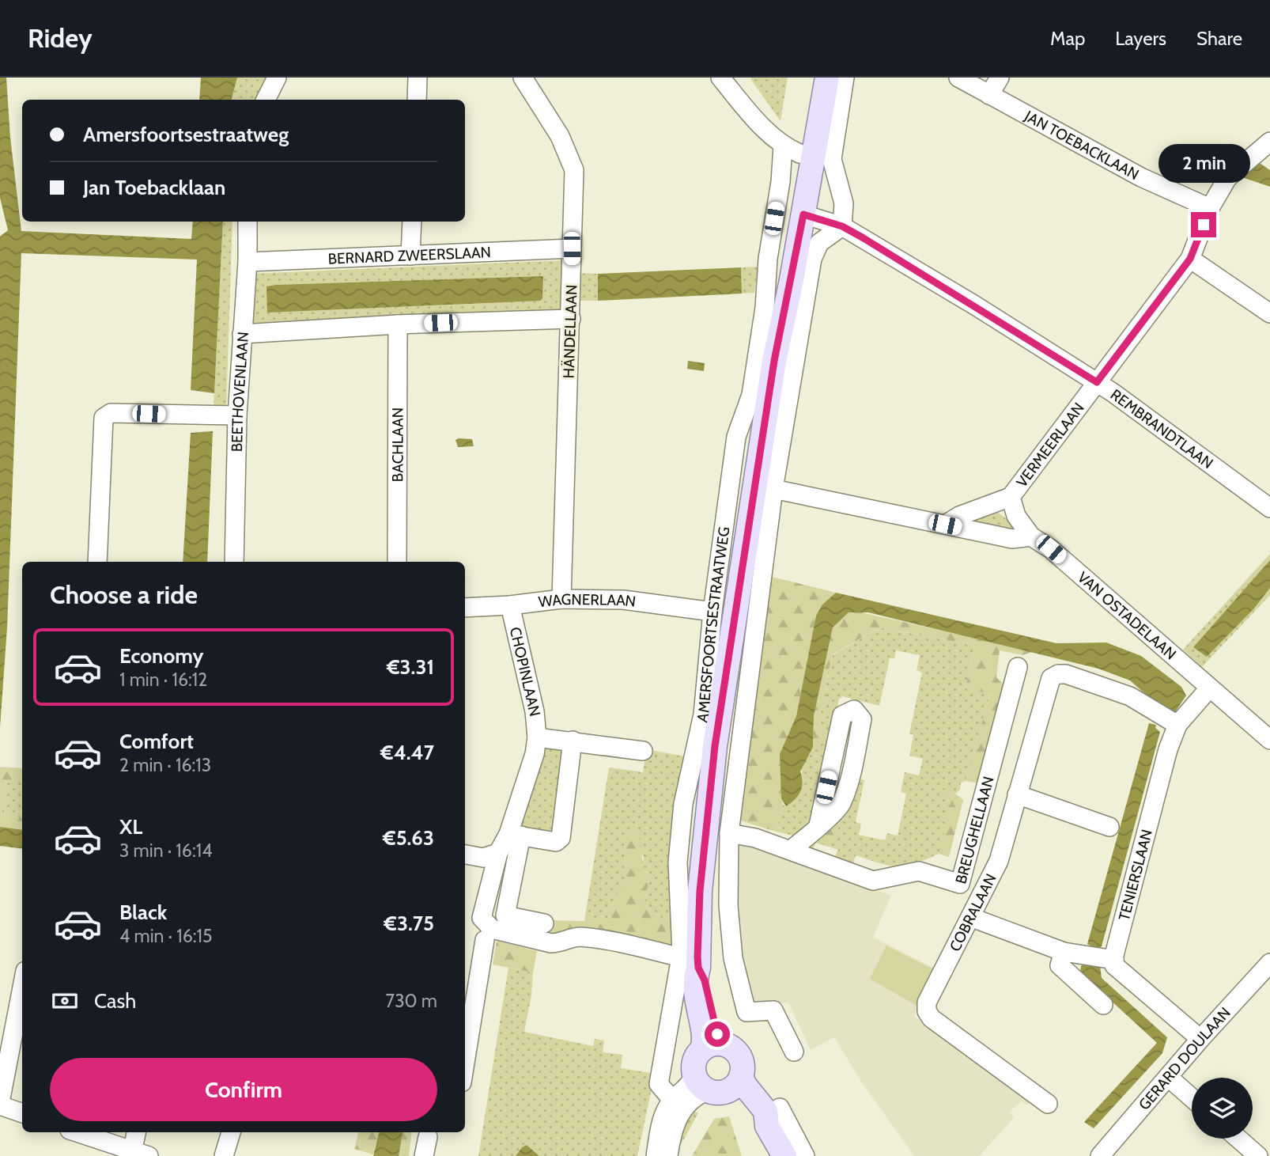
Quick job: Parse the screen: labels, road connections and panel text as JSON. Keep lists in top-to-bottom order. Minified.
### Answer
{"streets":{"main road":["AMERSFOORTSESTRAATWEG"],"street":["JAN TOEBACKLAAN","BERNARD ZWEERSLAAN","HÄNDELLAAN","BEETHOVENLAAN","REMBRANDTLAAN","BACHLAAN","VERMEERLAAN","WAGNERLAAN","VAN OSTADELAAN","CHOPINLAAN","BREUGHELLAAN","TENIERSLAAN","COBRALAAN","GERARD DOULAAN"]},"crossings":[["BERNARD ZWEERSLAAN","HÄNDELLAAN"],["BERNARD ZWEERSLAAN","BEETHOVENLAAN"],["HÄNDELLAAN","WAGNERLAAN"],["REMBRANDTLAAN","VERMEERLAAN"],["REMBRANDTLAAN","AMERSFOORTSESTRAATWEG"],["VERMEERLAAN","VAN OSTADELAAN"],["WAGNERLAAN","AMERSFOORTSESTRAATWEG"],["WAGNERLAAN","CHOPINLAAN"],["VAN OSTADELAAN","TENIERSLAAN"],["AMERSFOORTSESTRAATWEG","CHOPINLAAN"],["TENIERSLAAN","COBRALAAN"]],"page":{"header":"Ridey","nav":["Map","Layers","Share"],"banner":["Amersfoortsestraatweg","Jan Toebacklaan"],"bubble":"2 min","heading":"Choose a ride","list":[{"name":"Economy","note":"1 min · 16:12","value":"€3.31"},{"name":"Comfort","note":"2 min · 16:13","value":"€4.47"},{"name":"XL","note":"3 min · 16:14","value":"€5.63"},{"name":"Black","note":"4 min · 16:15","value":"€3.75"}],"pay":["Cash","730 m"],"buttons":"Confirm"}}
